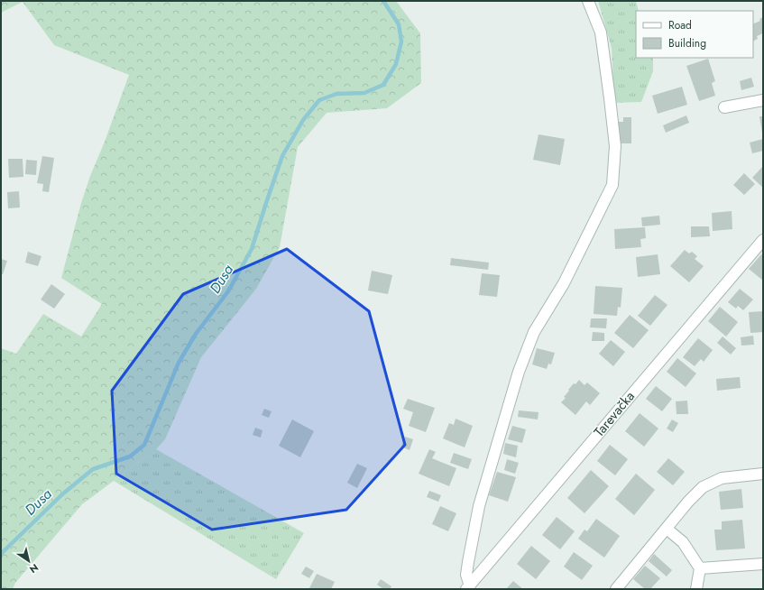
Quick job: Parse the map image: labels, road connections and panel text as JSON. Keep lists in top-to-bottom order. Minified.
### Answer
{"streets":{"street":["Tarevačka"]},"water":["Dusa"],"legend":["Road","Building"],"north":"bottom right"}
